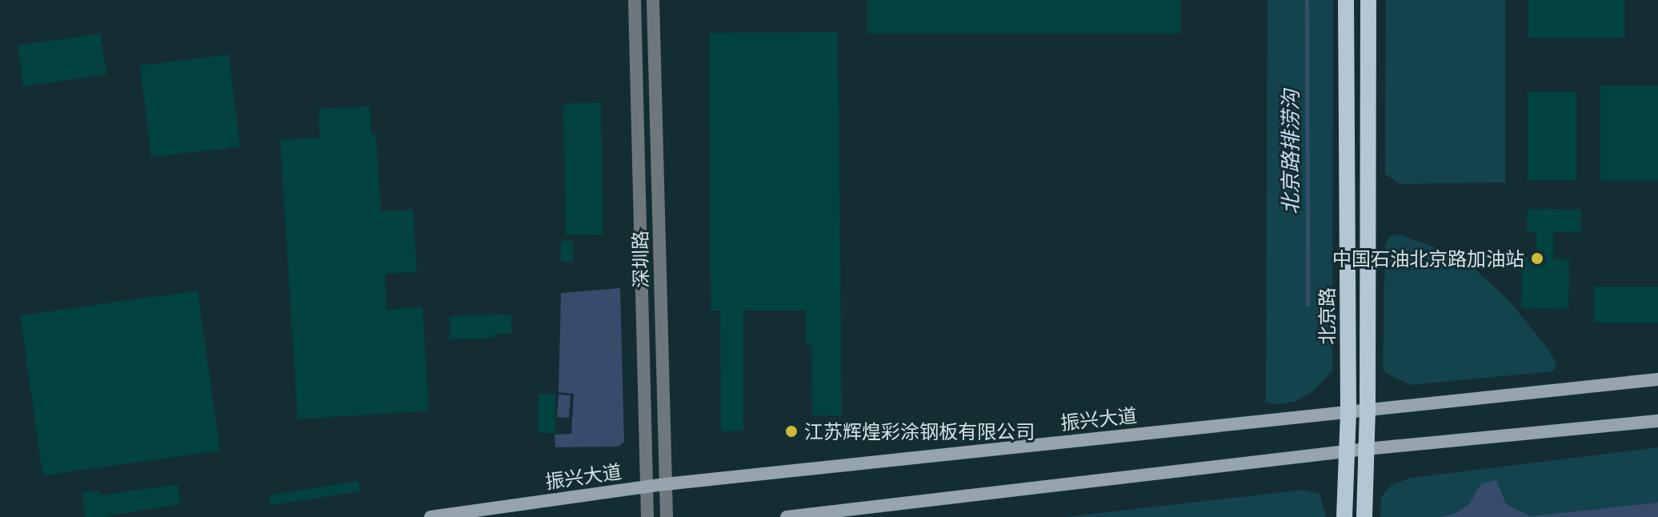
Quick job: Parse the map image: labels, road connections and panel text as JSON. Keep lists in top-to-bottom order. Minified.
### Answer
{"streets":{"main road":["北京路","振兴大道"],"street":["深圳路"]},"crossings":[["深圳路","振兴大道"],["北京路","振兴大道"]],"water":["北京路排涝沟"],"places":["中国石油北京路加油站","江苏辉煌彩涂钢板有限公司"]}
